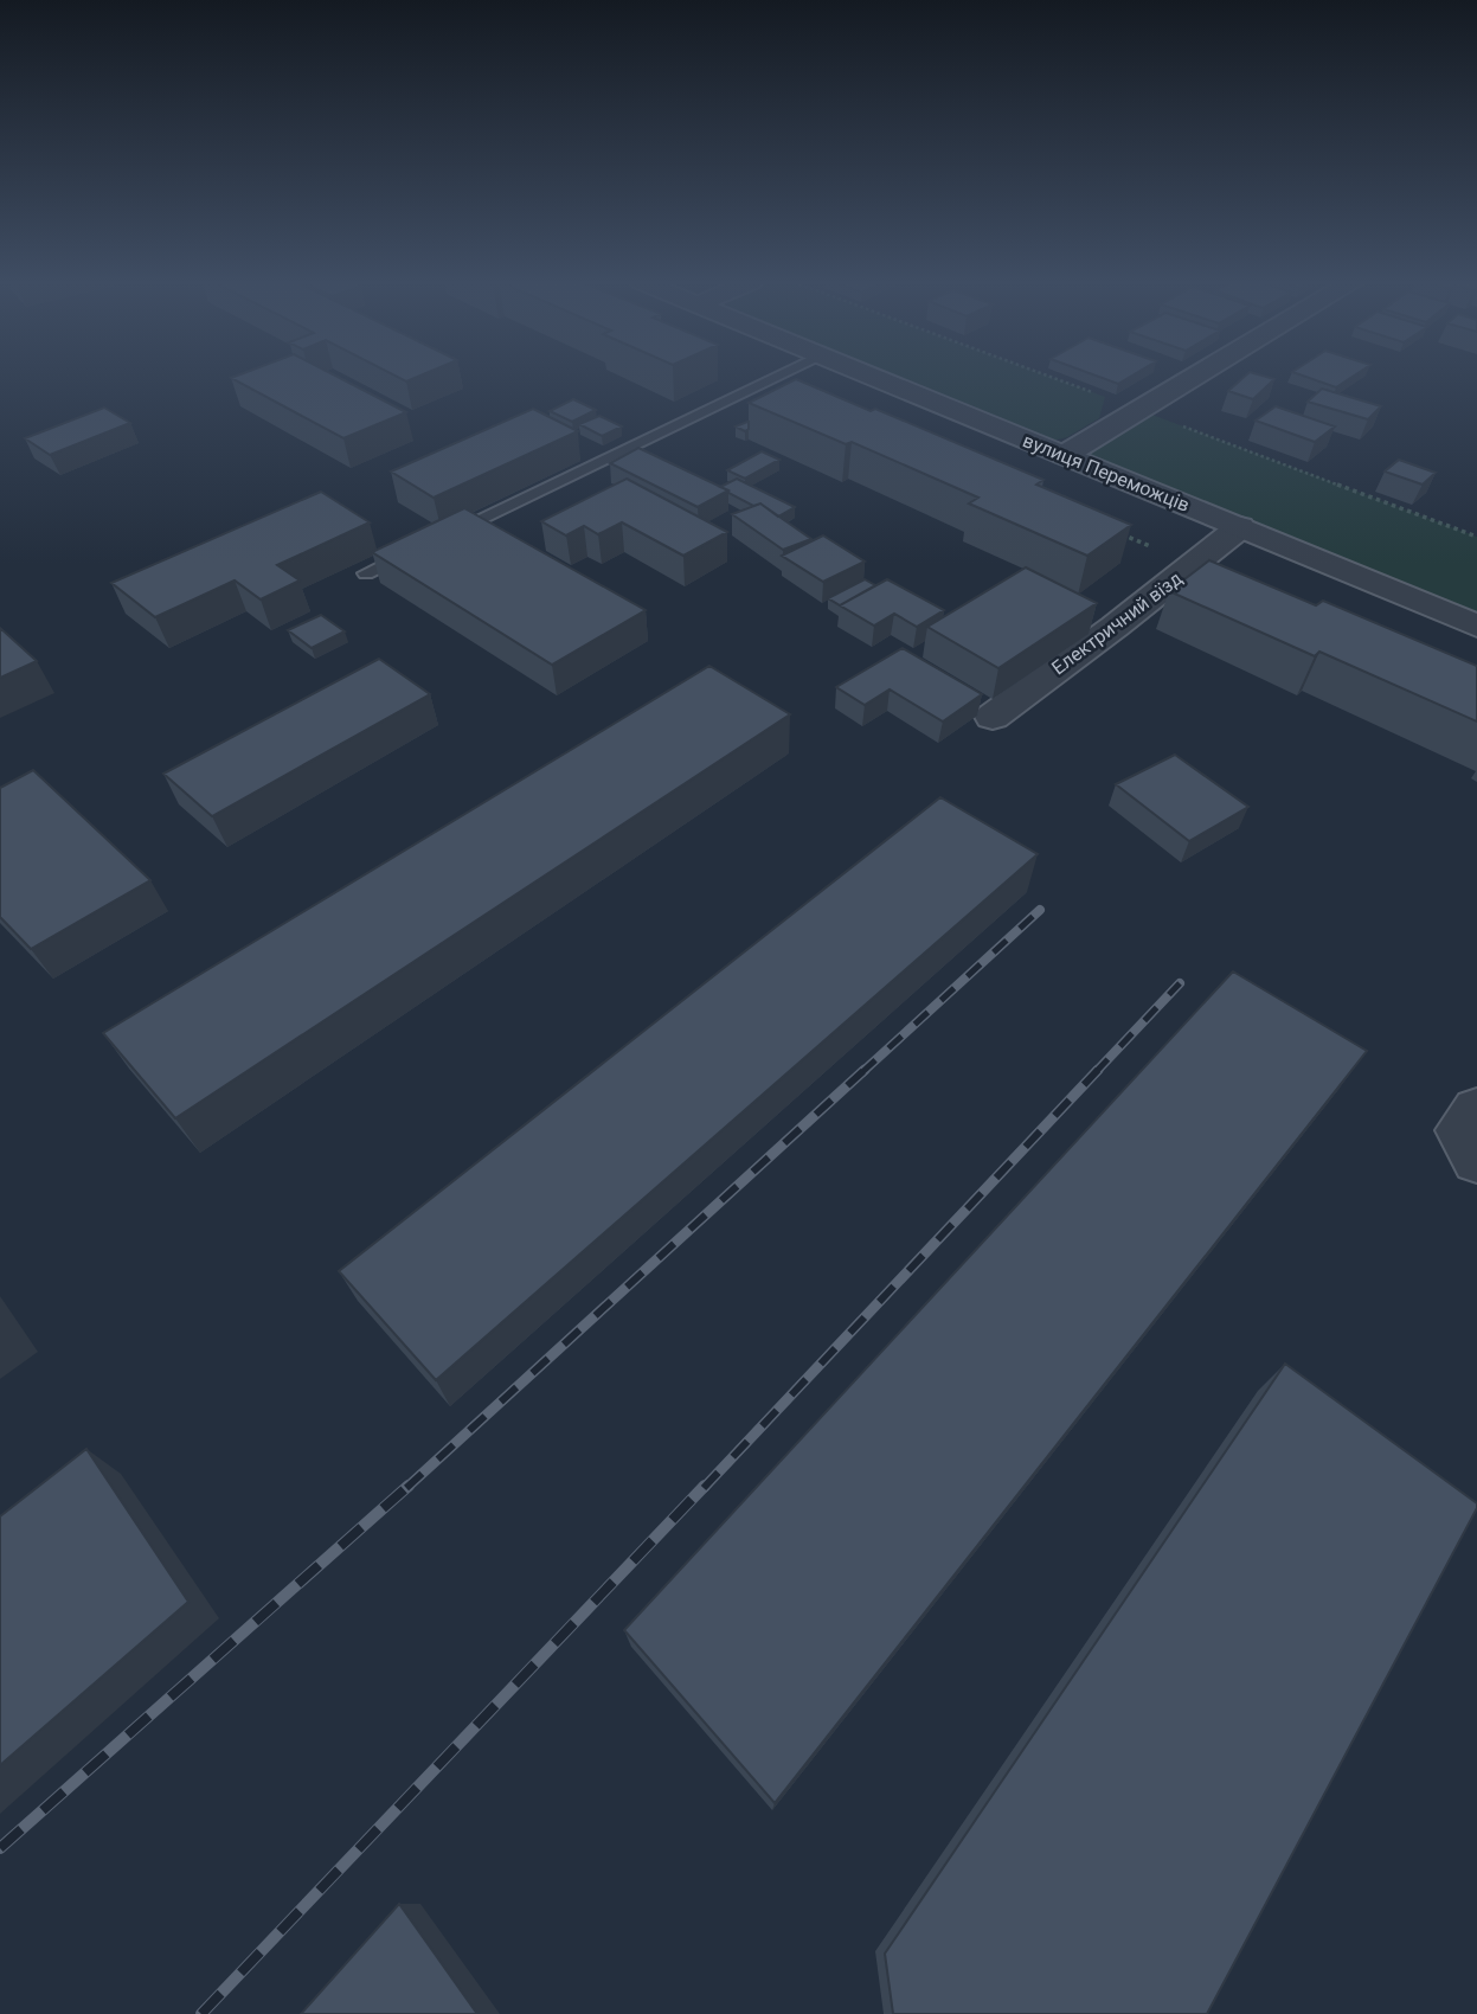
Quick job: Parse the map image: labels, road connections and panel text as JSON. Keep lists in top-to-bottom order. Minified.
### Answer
{"streets":{"street":["вулиця Переможців","Електричний вїзд"]},"crossings":[["вулиця Переможців","Електричний вїзд"]]}
